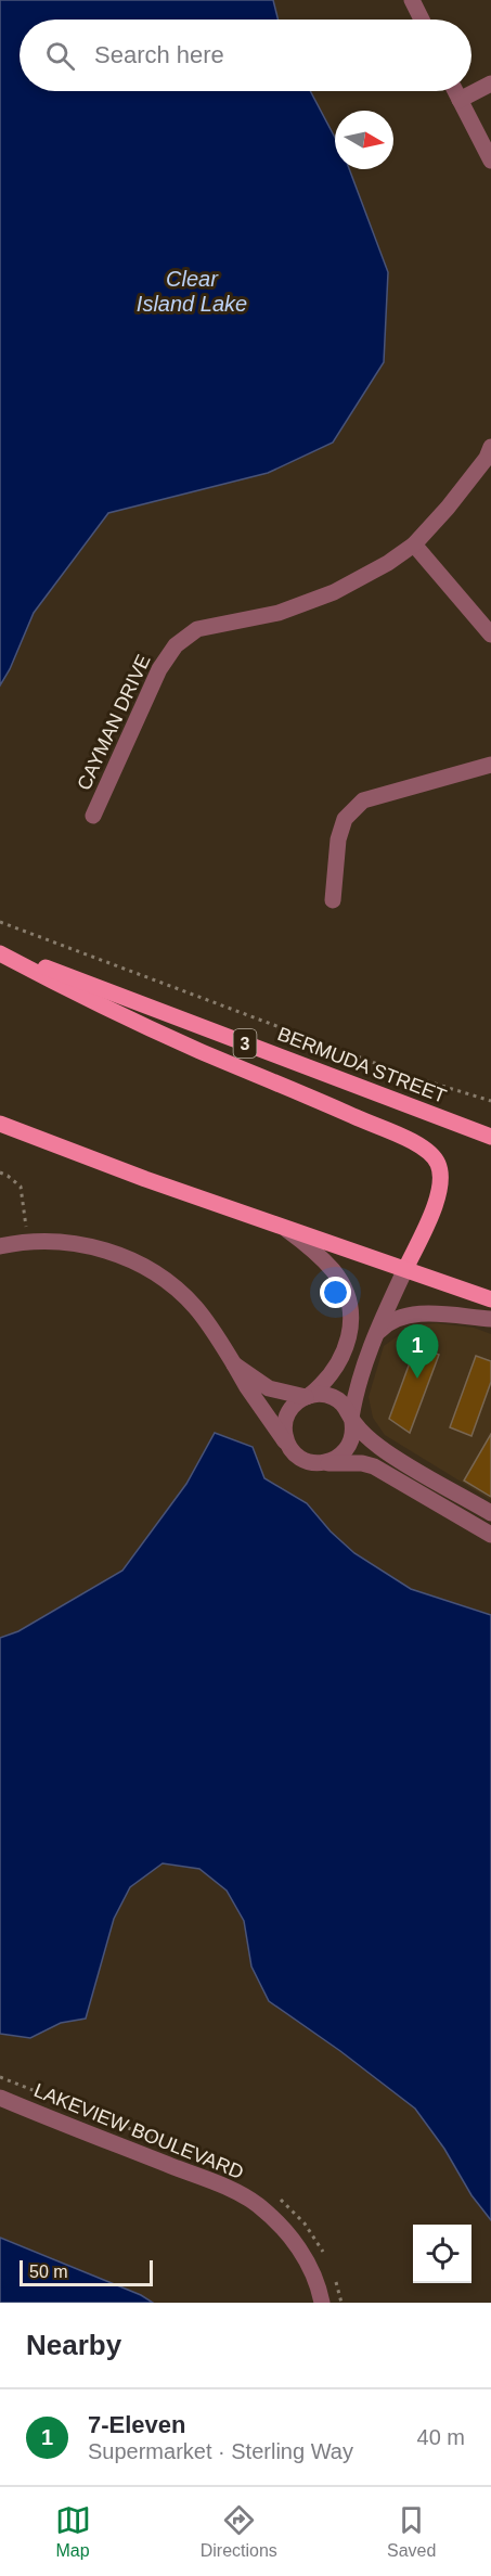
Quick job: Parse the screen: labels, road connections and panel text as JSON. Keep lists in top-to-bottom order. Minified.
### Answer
{"streets":{"main road":["3","BERMUDA STREET"],"street":["CAYMAN DRIVE","LAKEVIEW BOULEVARD"]},"water":["Clear Island Lake"],"scale_bar":"50 m","north":"right","page":{"search":"Search here","pins":"1","scale":"50 m","heading":"Nearby","list":[{"mark":"1","name":"7-Eleven","note":"Supermarket · Sterling Way","value":"40 m"}],"nav":["Map","Directions","Saved"]}}
